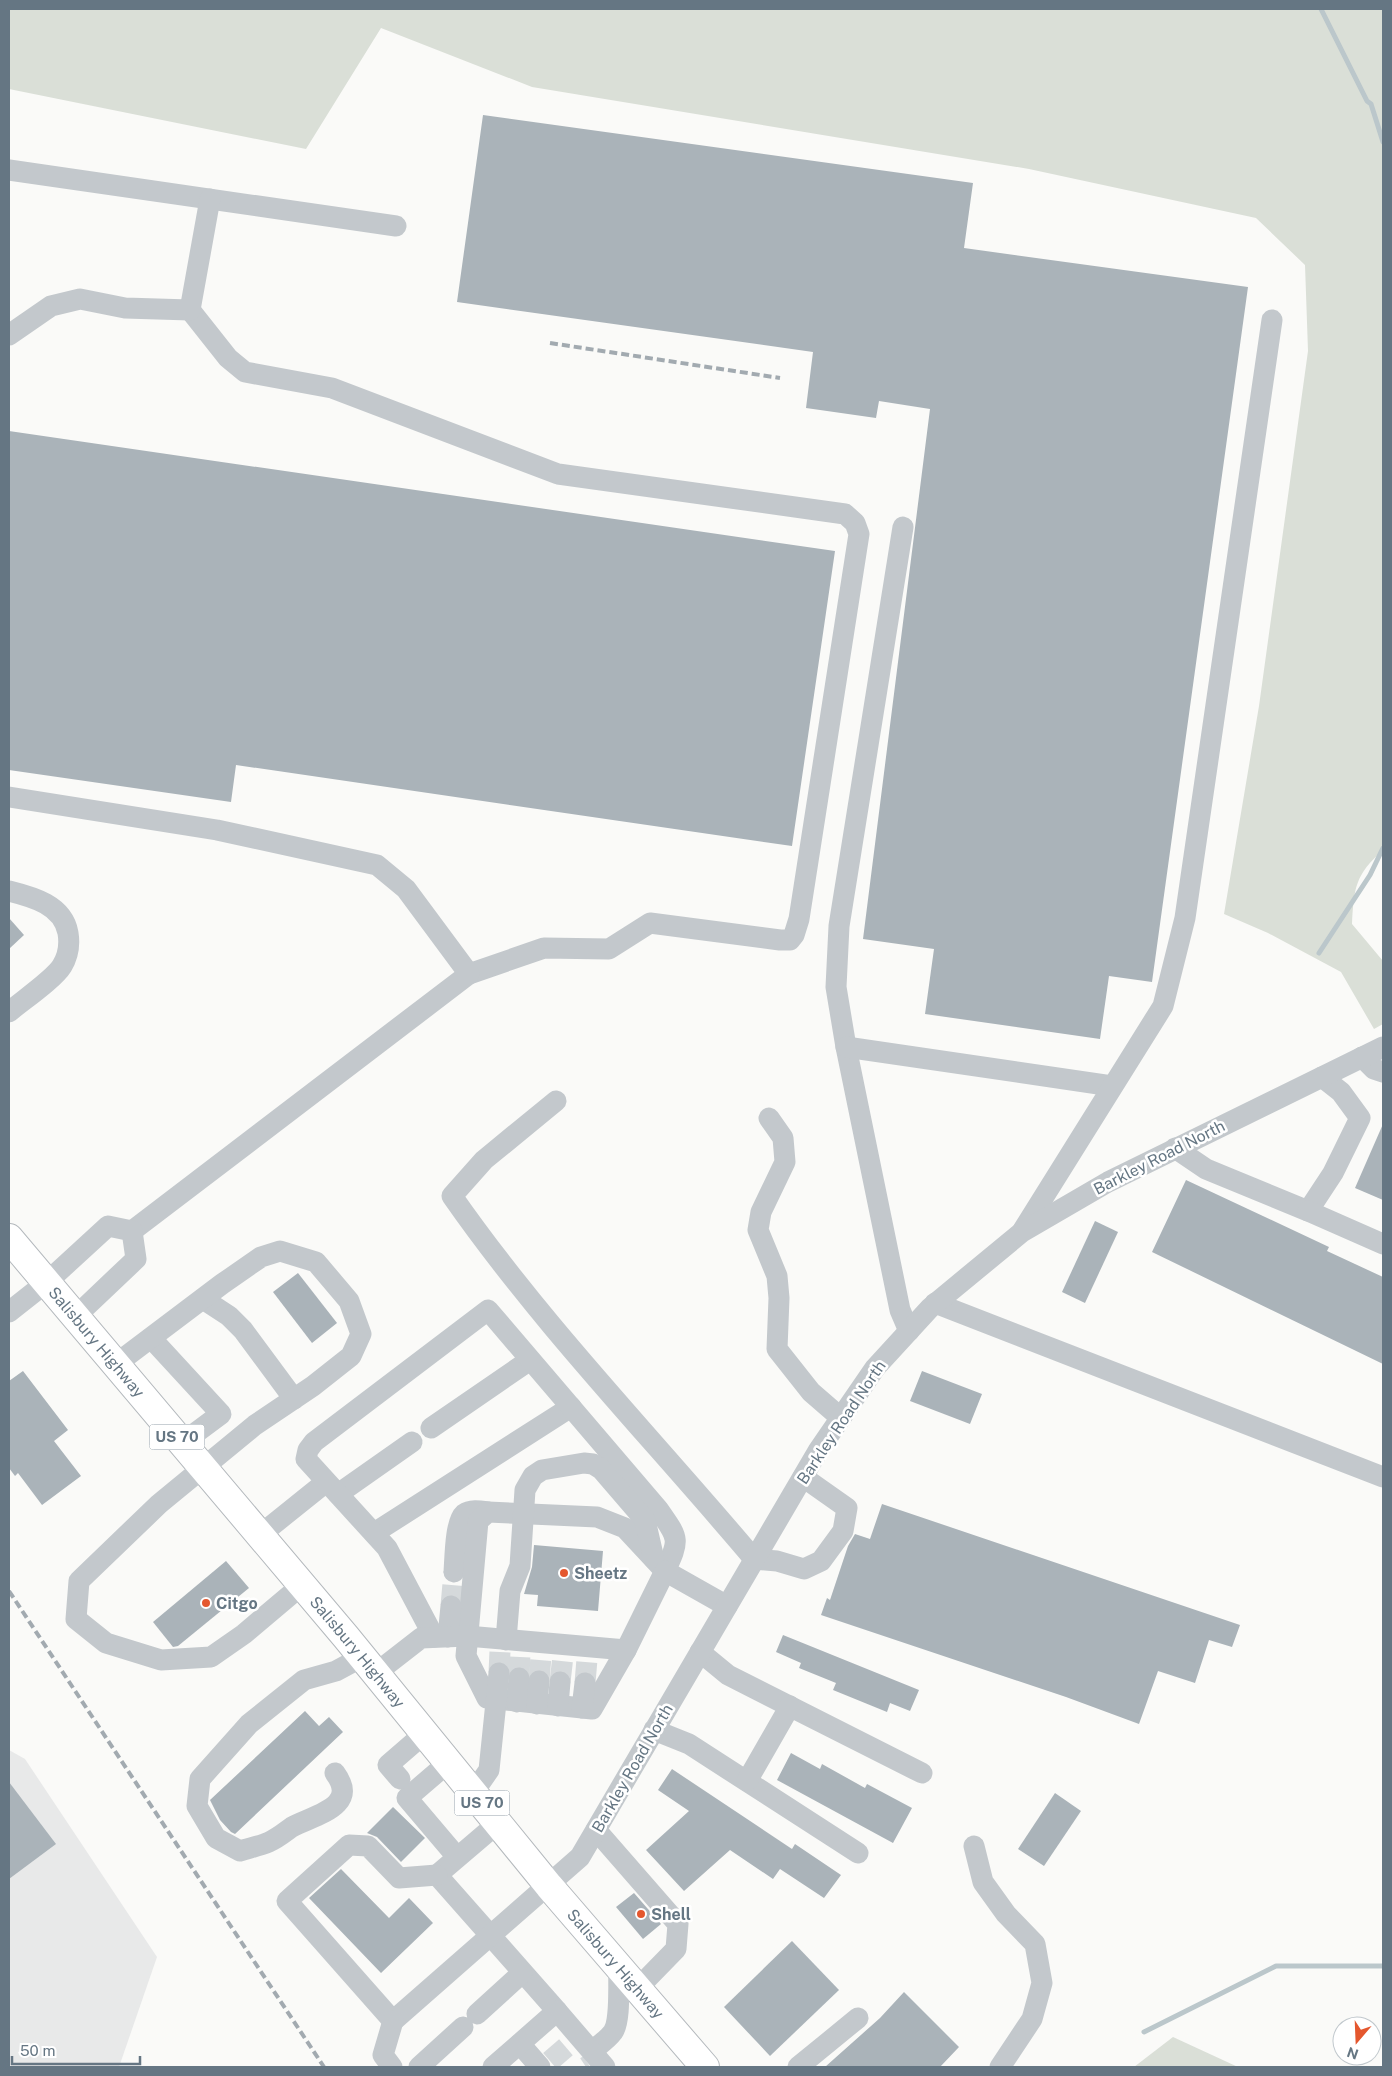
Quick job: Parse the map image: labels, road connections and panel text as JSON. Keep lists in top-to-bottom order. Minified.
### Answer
{"streets":{"highway":["Salisbury Highway","US 70"],"street":["Barkley Road North"]},"crossings":[["Barkley Road North","Salisbury Highway"]],"places":["Sheetz","Citgo","Shell"],"scale_bar":"50 m","north":"bottom"}
